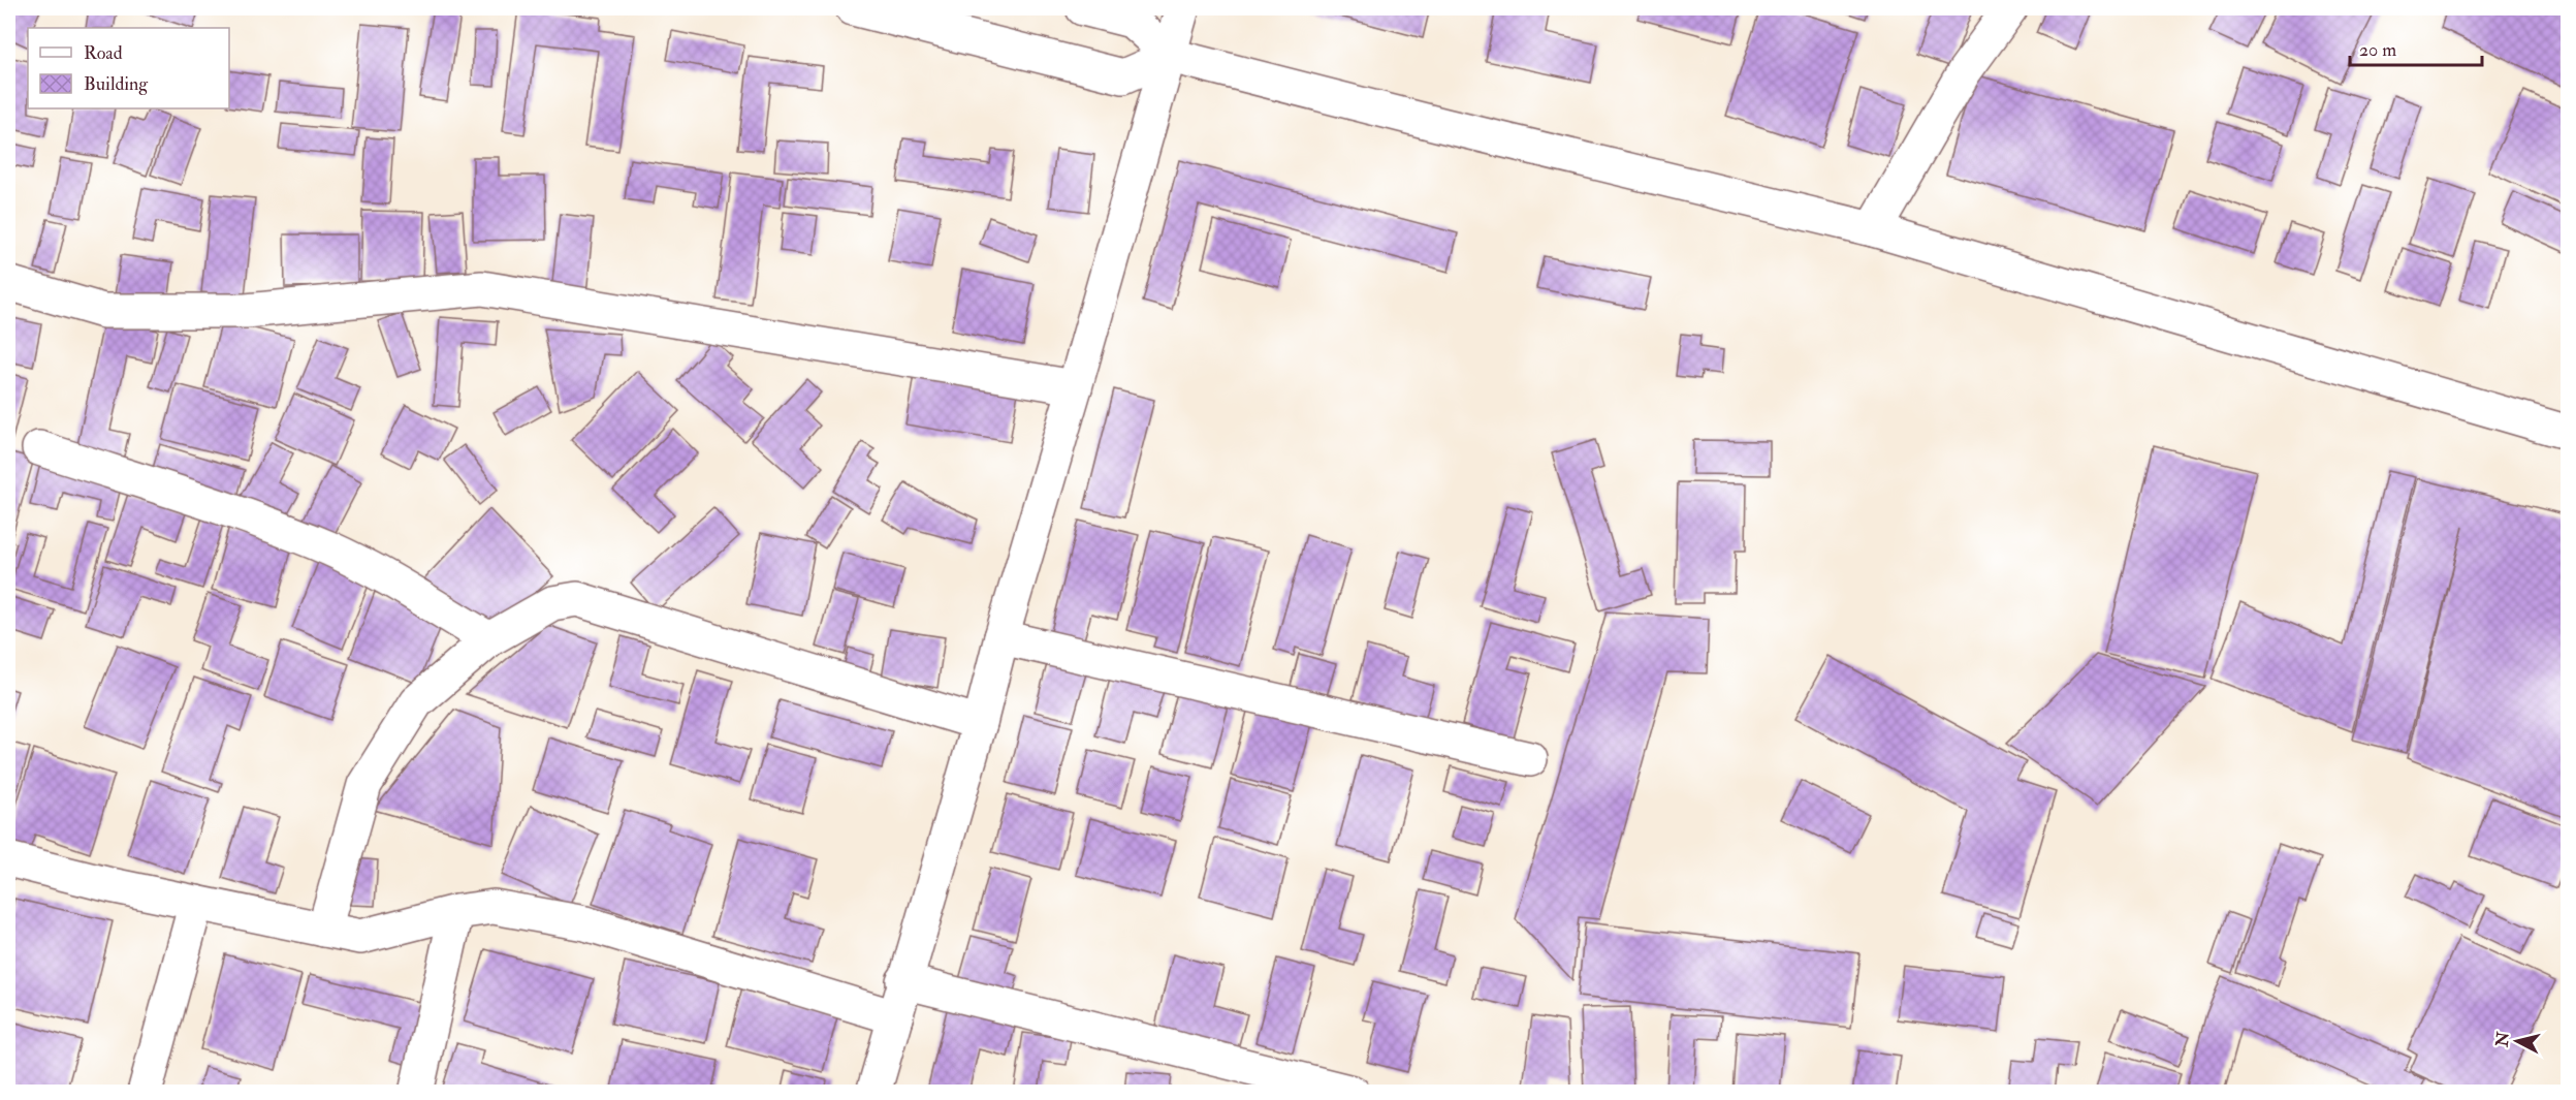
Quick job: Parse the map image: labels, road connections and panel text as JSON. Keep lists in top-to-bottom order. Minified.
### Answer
{"legend":["Road","Building"],"scale_bar":"20 m","north":"left"}
